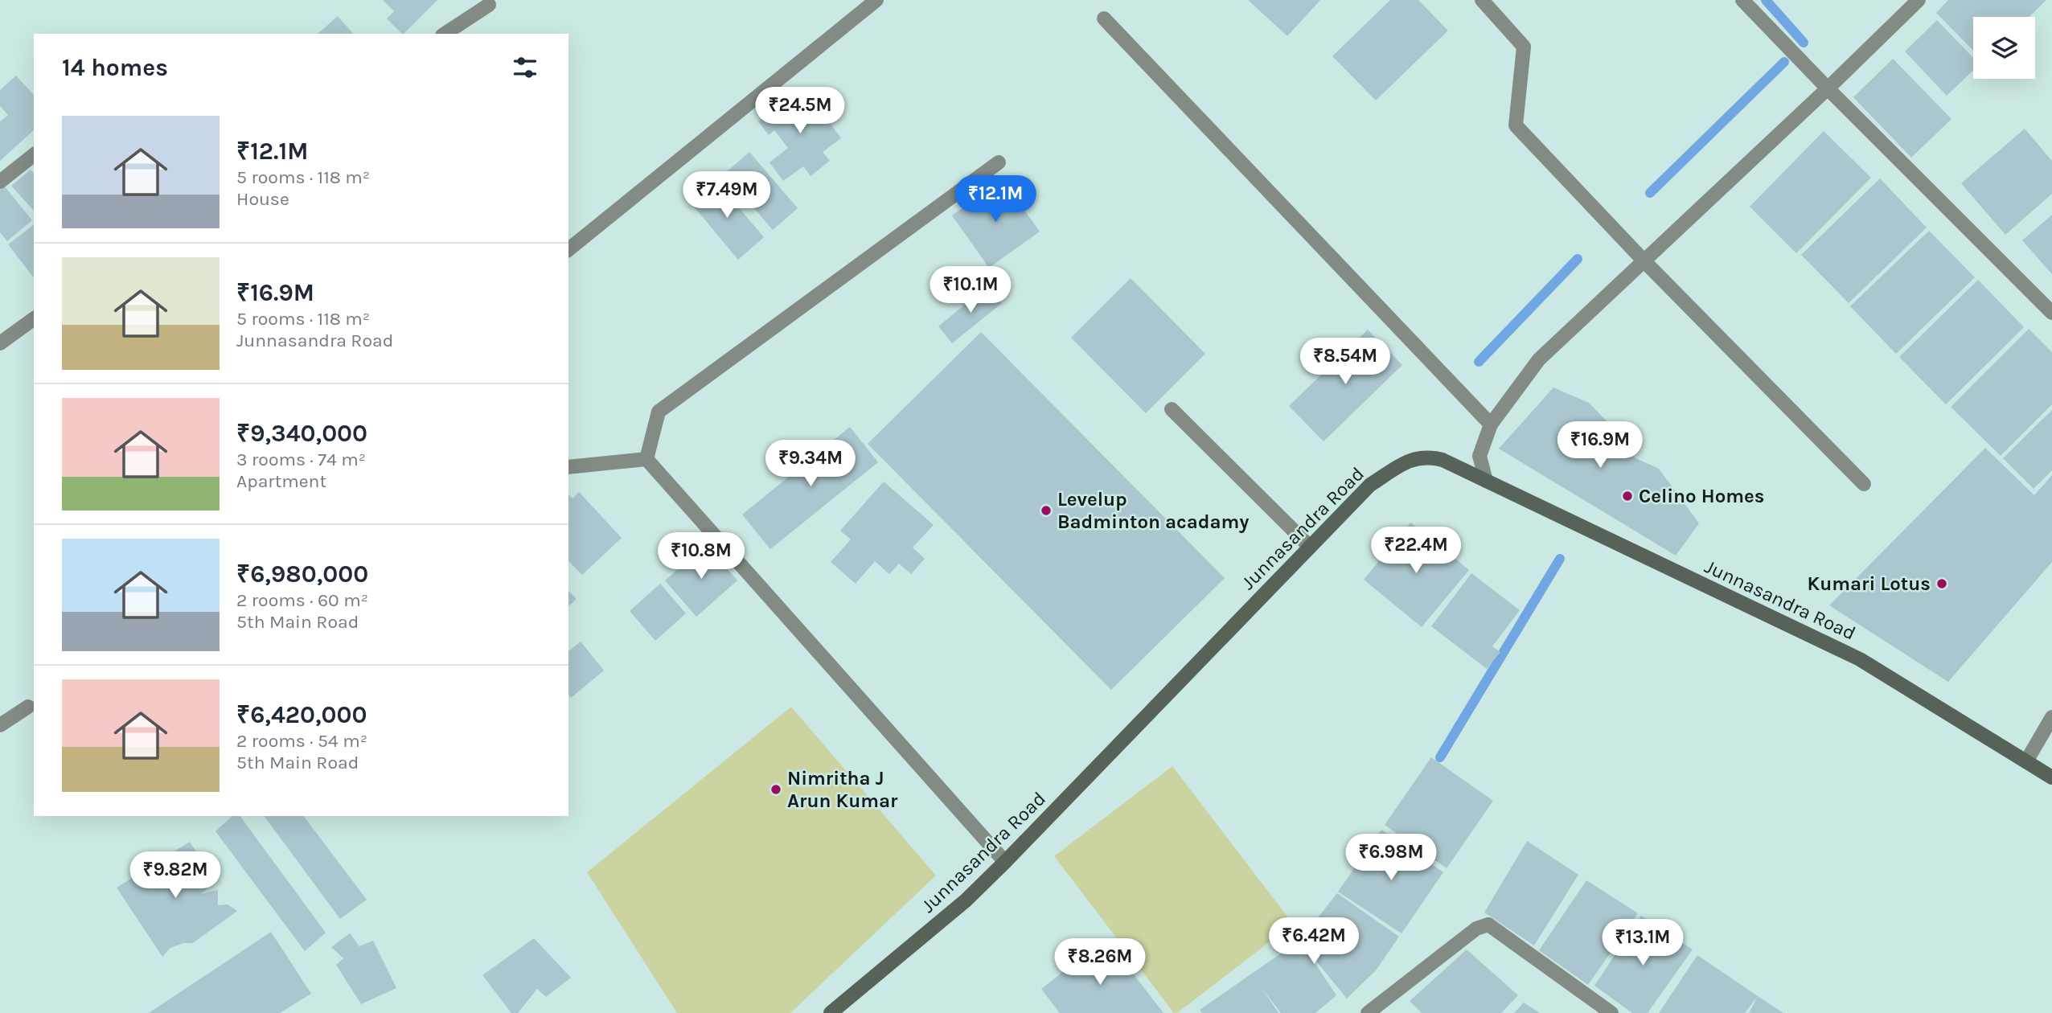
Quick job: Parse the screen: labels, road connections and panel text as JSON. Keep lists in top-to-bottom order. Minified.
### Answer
{"streets":{"street":["Junnasandra Road"]},"places":["Celino Homes","Levelup Badminton acadamy","Kumari Lotus","Nimritha J Arun Kumar"],"page":{"heading":"14 homes","price":["₹24.5M","₹7.49M","₹12.1M","₹10.1M","₹8.54M","₹16.9M","₹9.34M","₹22.4M","₹10.8M","₹6.98M","₹9.82M","₹6.42M","₹13.1M","₹8.26M"],"list":[{"name":"₹12.1M","note":"5 rooms · 118 m² · House"},{"name":"₹16.9M","note":"5 rooms · 118 m² · Junnasandra Road"},{"name":"₹9,340,000","note":"3 rooms · 74 m² · Apartment"},{"name":"₹6,980,000","note":"2 rooms · 60 m² · 5th Main Road"},{"name":"₹6,420,000","note":"2 rooms · 54 m² · 5th Main Road"}]}}
